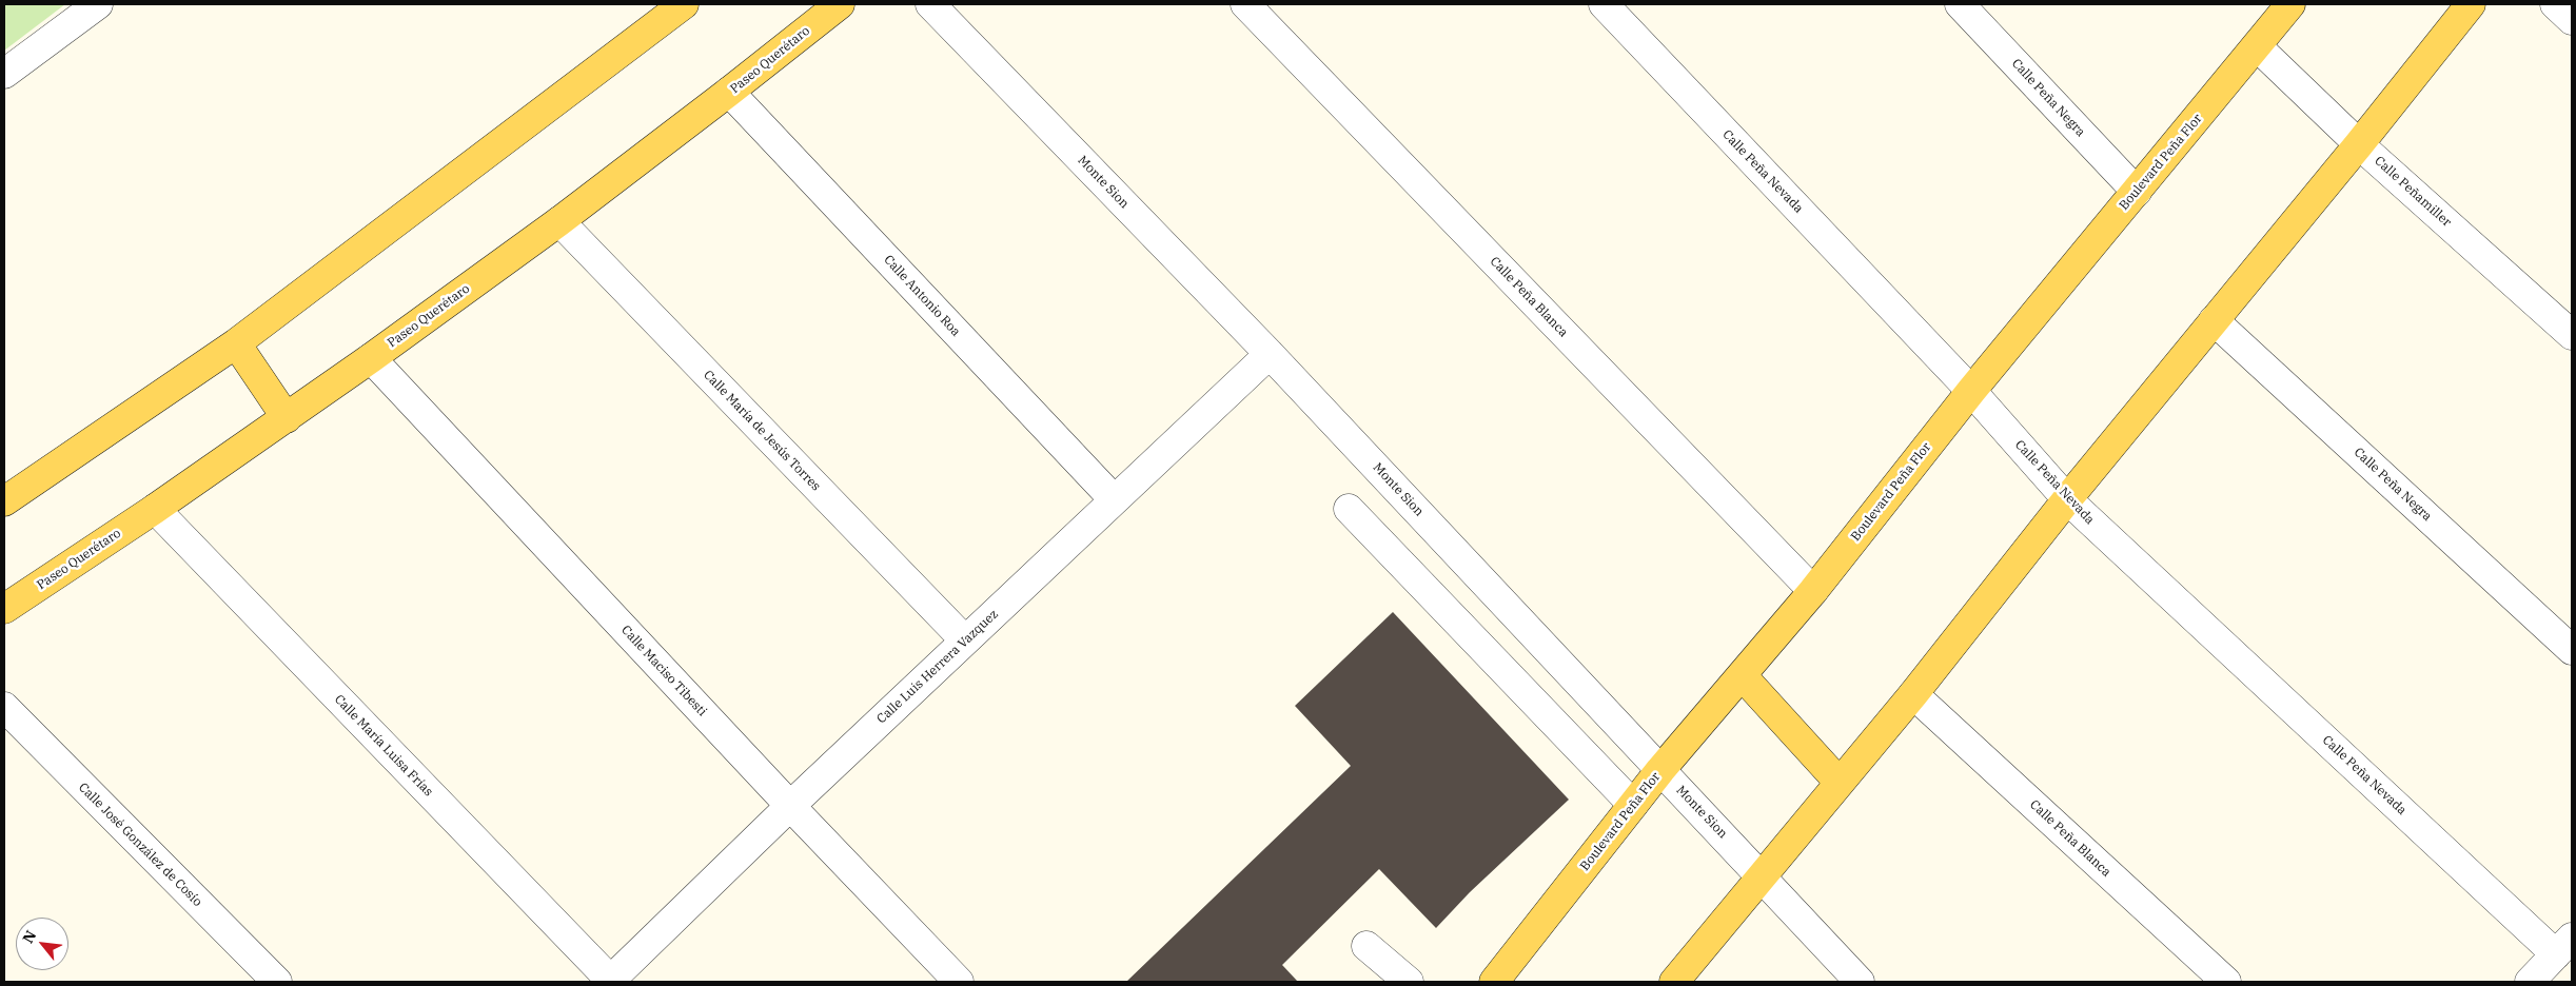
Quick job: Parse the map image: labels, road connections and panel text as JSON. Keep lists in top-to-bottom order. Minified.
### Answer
{"streets":{"main road":["Paseo Querétaro","Boulevard Peña Flor"],"street":["Calle Peña Negra","Calle Peña Nevada","Monte Sion","Calle Peñamiller","Calle Antonio Roa","Calle Peña Blanca","Calle María de Jesús Torres","Calle Luis Herrera Vazquez","Calle Maciso Tibesti","Calle María Luisa Frías","Calle José González de Cosío"]},"crossings":[["Paseo Querétaro","Calle Antonio Roa"],["Paseo Querétaro","Calle María de Jesús Torres"],["Paseo Querétaro","Calle Maciso Tibesti"],["Paseo Querétaro","Calle María Luisa Frías"],["Calle Peña Negra","Boulevard Peña Flor"],["Boulevard Peña Flor","Calle Peña Nevada"],["Boulevard Peña Flor","Monte Sion"],["Boulevard Peña Flor","Calle Peñamiller"],["Boulevard Peña Flor","Calle Peña Blanca"],["Monte Sion","Calle Luis Herrera Vazquez"],["Calle Antonio Roa","Calle Luis Herrera Vazquez"],["Calle María de Jesús Torres","Calle Luis Herrera Vazquez"],["Calle Luis Herrera Vazquez","Calle Maciso Tibesti"],["Calle Luis Herrera Vazquez","Calle María Luisa Frías"]],"north":"top left"}
